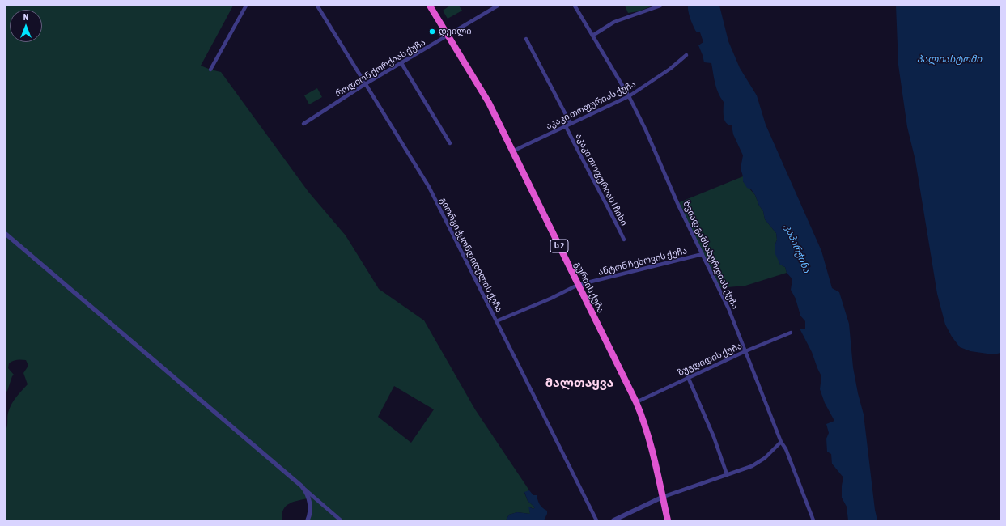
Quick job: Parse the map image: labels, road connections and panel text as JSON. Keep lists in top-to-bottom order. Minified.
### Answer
{"streets":{"highway":["ს 2","გურიის ქუჩა"],"street":["როდიონ ქორქიას ქუჩა","აკაკი თოფურიას ქუჩა","აკაკი თოფურიას I ჩიხი","გიორგი ჭყონდიდელის ქუჩა","ზვიად გამსახურდიას ქუჩა","ანტონ ჩეხოვის ქუჩა","ზუგდიდის ქუჩა"]},"crossings":[["როდიონ ქორქიას ქუჩა","გიორგი ჭყონდიდელის ქუჩა"],["როდიონ ქორქიას ქუჩა","გურიის ქუჩა"],["აკაკი თოფურიას ქუჩა","აკაკი თოფურიას I ჩიხი"],["აკაკი თოფურიას ქუჩა","ზვიად გამსახურდიას ქუჩა"],["აკაკი თოფურიას ქუჩა","გურიის ქუჩა"],["გიორგი ჭყონდიდელის ქუჩა","ანტონ ჩეხოვის ქუჩა"],["ზვიად გამსახურდიას ქუჩა","ანტონ ჩეხოვის ქუჩა"],["ზვიად გამსახურდიას ქუჩა","ზუგდიდის ქუჩა"],["ანტონ ჩეხოვის ქუჩა","გურიის ქუჩა"],["გურიის ქუჩა","ზუგდიდის ქუჩა"]],"districts":["მალთაყვა"],"water":["პალიასტომი","კაპარჭინა"],"places":["დეილი"],"north":"top"}
